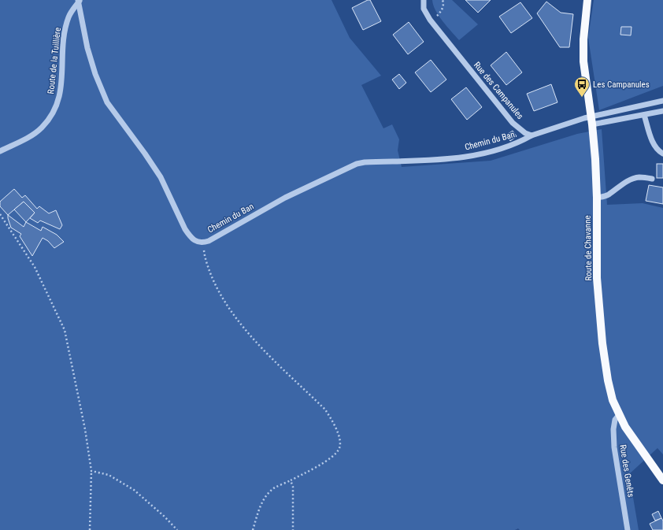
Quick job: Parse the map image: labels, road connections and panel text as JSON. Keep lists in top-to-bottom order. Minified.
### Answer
{"streets":{"main road":["Route de Chavanne"],"street":["Route de la Tuillière","Rue des Campanules","Chemin du Ban","Rue des Genêts"]},"crossings":[["Route de la Tuillière","Chemin du Ban"],["Rue des Campanules","Chemin du Ban"],["Route de Chavanne","Rue des Genêts"]],"places":{"bus stop":["Les Campanules"]}}
